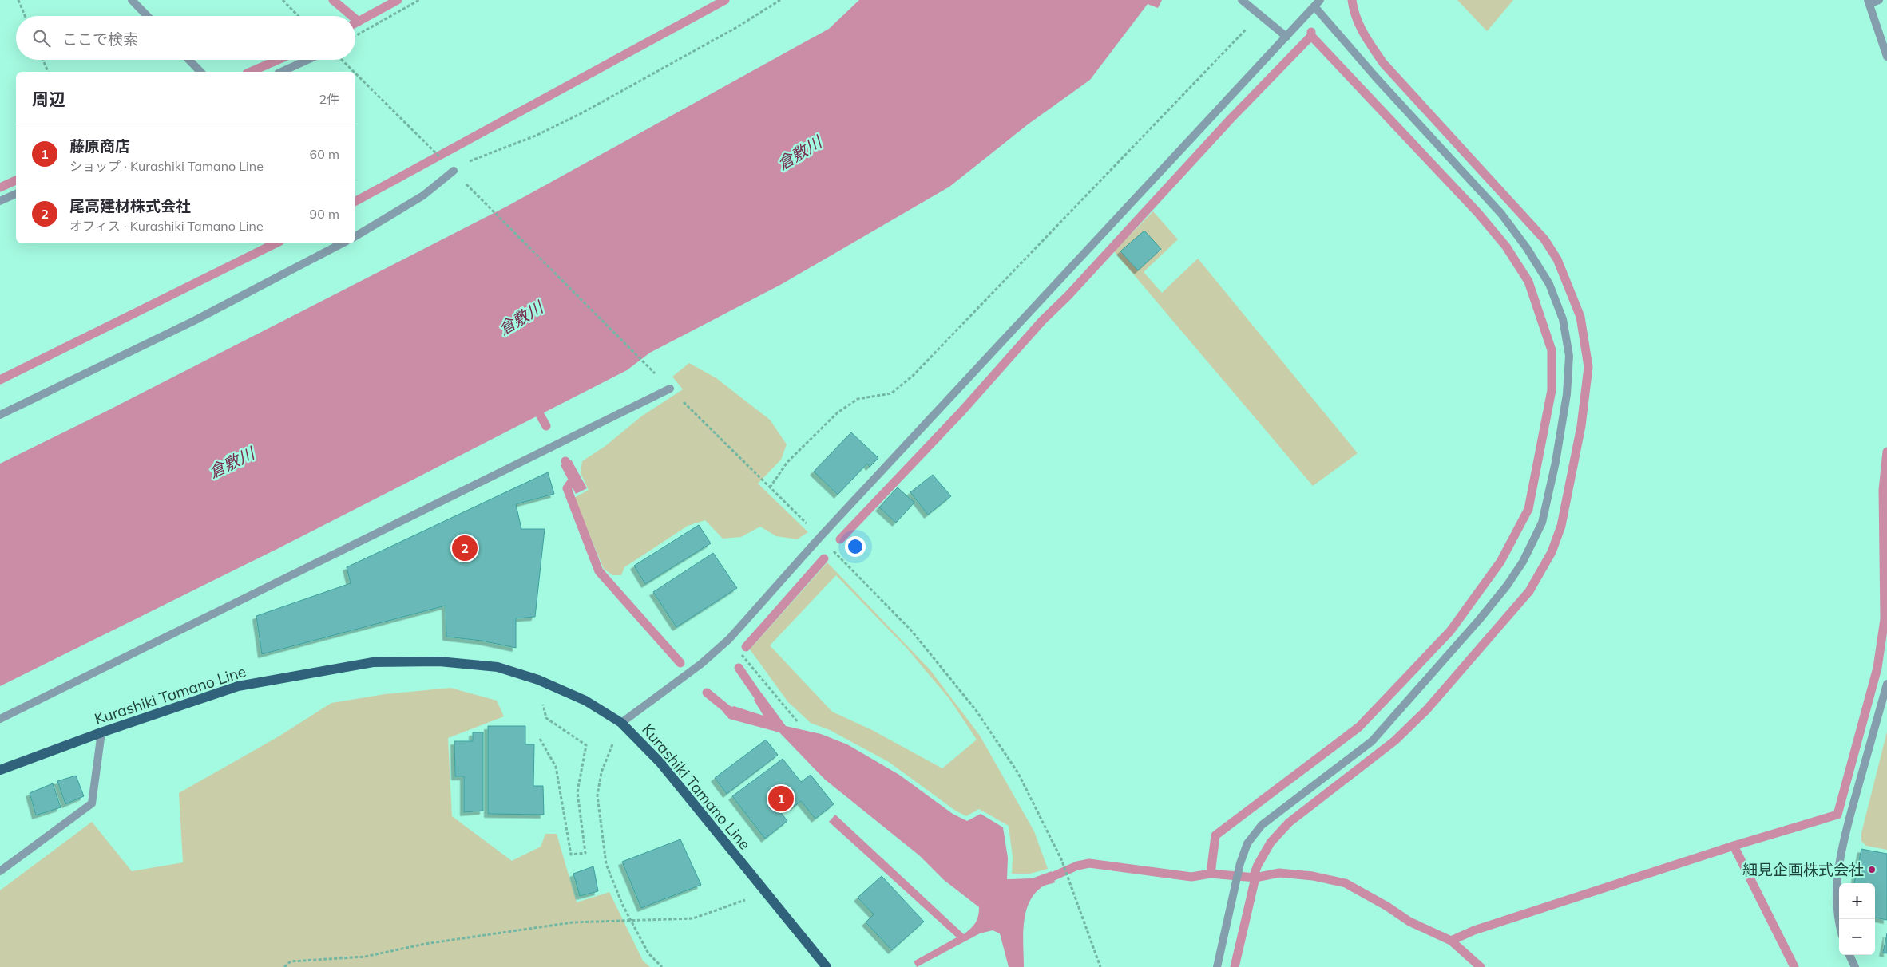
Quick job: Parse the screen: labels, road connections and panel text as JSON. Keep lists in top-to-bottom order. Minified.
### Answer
{"streets":{"main road":["Kurashiki Tamano Line"]},"water":["倉敷川"],"places":["細見企画株式会社"],"page":{"search":"ここで検索","heading":["周辺","2件"],"list":[{"mark":"1","name":"藤原商店","note":"ショップ · Kurashiki Tamano Line","value":"60 m"},{"mark":"2","name":"尾高建材株式会社","note":"オフィス · Kurashiki Tamano Line","value":"90 m"}],"pins":["2","1"],"map_buttons":["+","−"]}}
